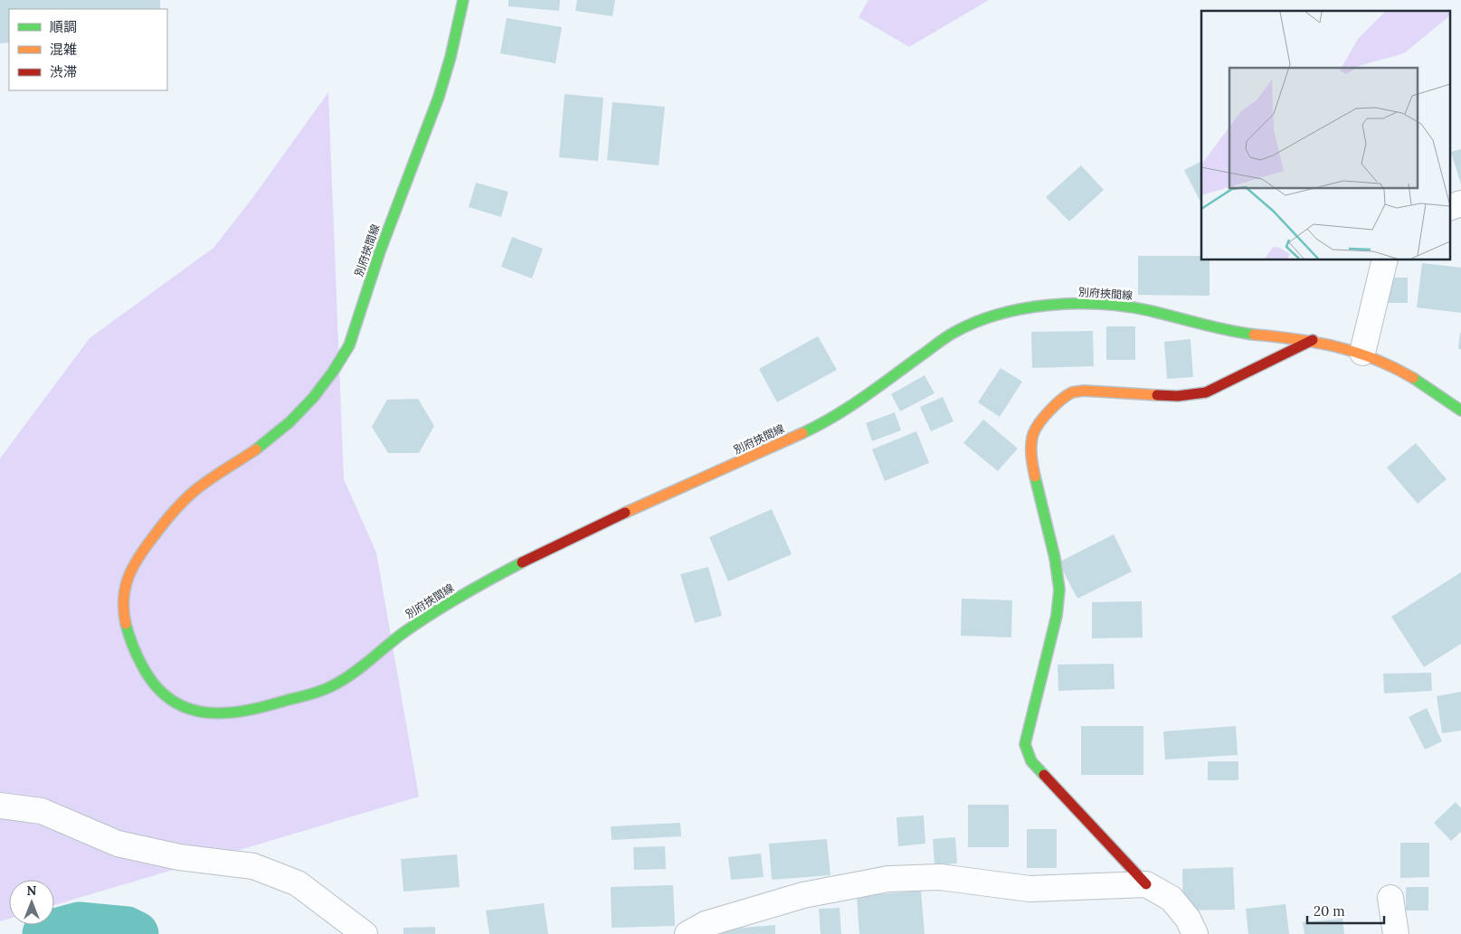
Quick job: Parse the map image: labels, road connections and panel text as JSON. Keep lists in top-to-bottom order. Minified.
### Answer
{"streets":{"main road":["別府挾間線"]},"legend":["順調","混雑","渋滞"],"scale_bar":"20 m","north":"top"}
